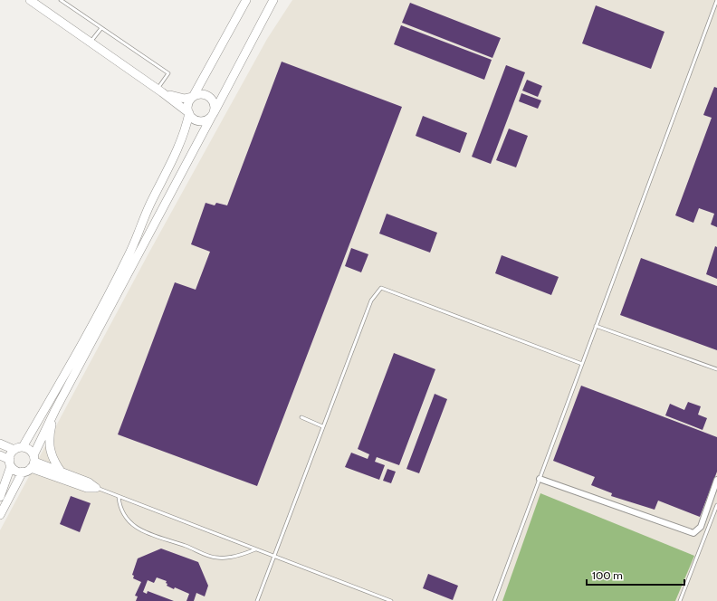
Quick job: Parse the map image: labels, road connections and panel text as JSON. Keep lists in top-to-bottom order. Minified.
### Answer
{"scale_bar":"100 m"}
